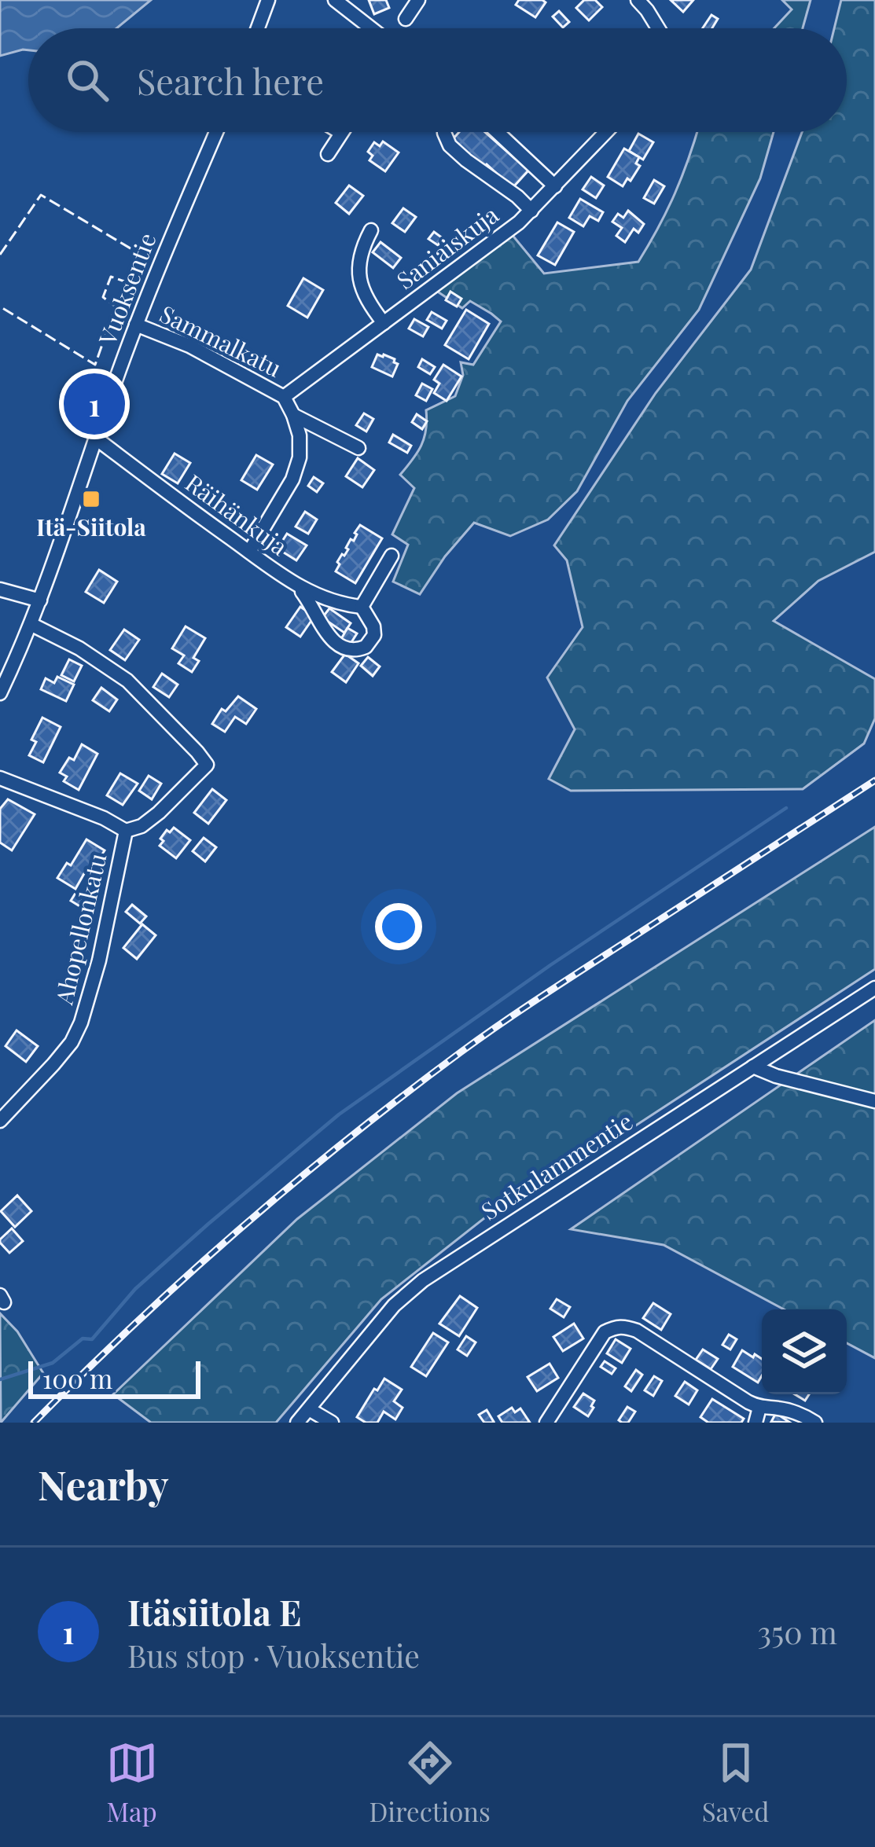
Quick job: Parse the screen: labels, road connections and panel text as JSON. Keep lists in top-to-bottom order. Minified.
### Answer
{"streets":{"street":["Saniaiskuja","Vuoksentie","Sammalkatu","Räihänkuja","Ahopellonkatu","Sotkulammentie"]},"crossings":[["Saniaiskuja","Sammalkatu"],["Vuoksentie","Sammalkatu"],["Vuoksentie","Räihänkuja"],["Sammalkatu","Räihänkuja"]],"places":{"transit":["Itä-Siitola"]},"scale_bar":"100 m","page":{"search":"Search here","pins":"1","scale":"100 m","heading":"Nearby","list":[{"mark":"1","name":"Itäsiitola E","note":"Bus stop · Vuoksentie","value":"350 m"}],"nav":["Map","Directions","Saved"]}}
